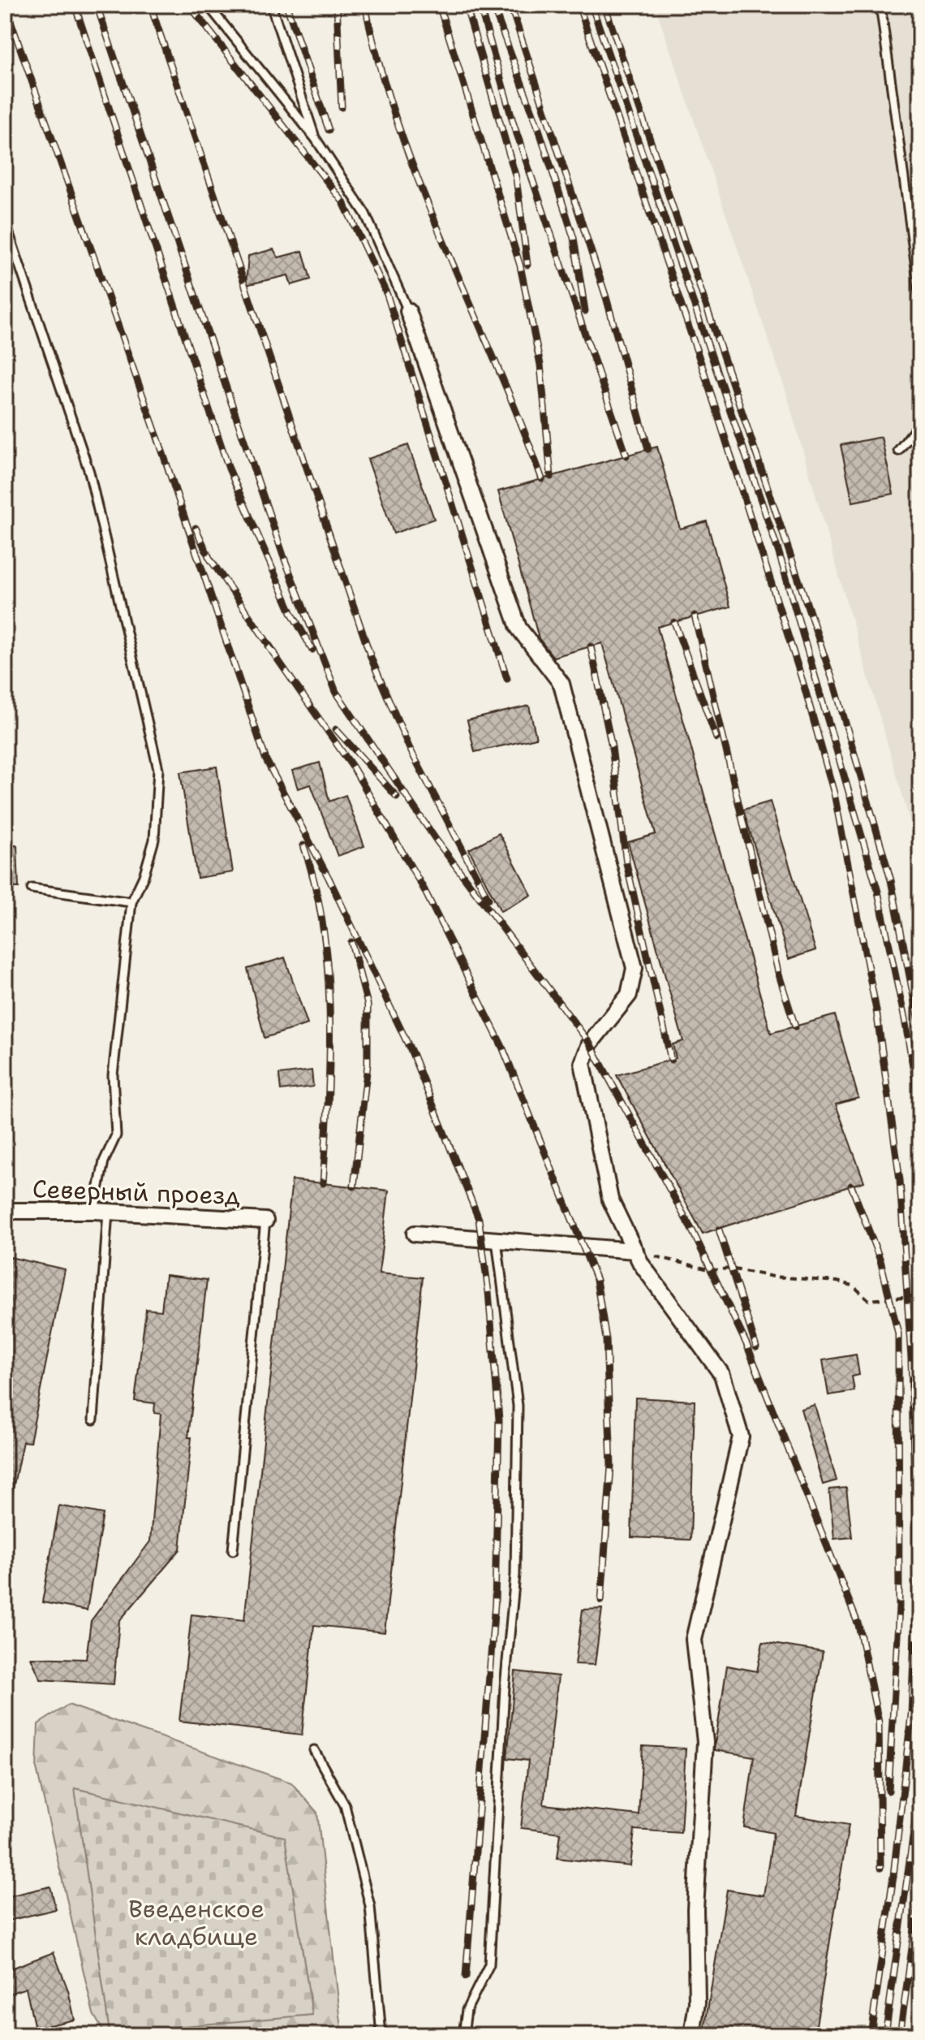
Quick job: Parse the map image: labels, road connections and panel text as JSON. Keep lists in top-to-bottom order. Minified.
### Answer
{"streets":{"street":["Северный проезд"]},"parks":["Введенское кладбище"]}
